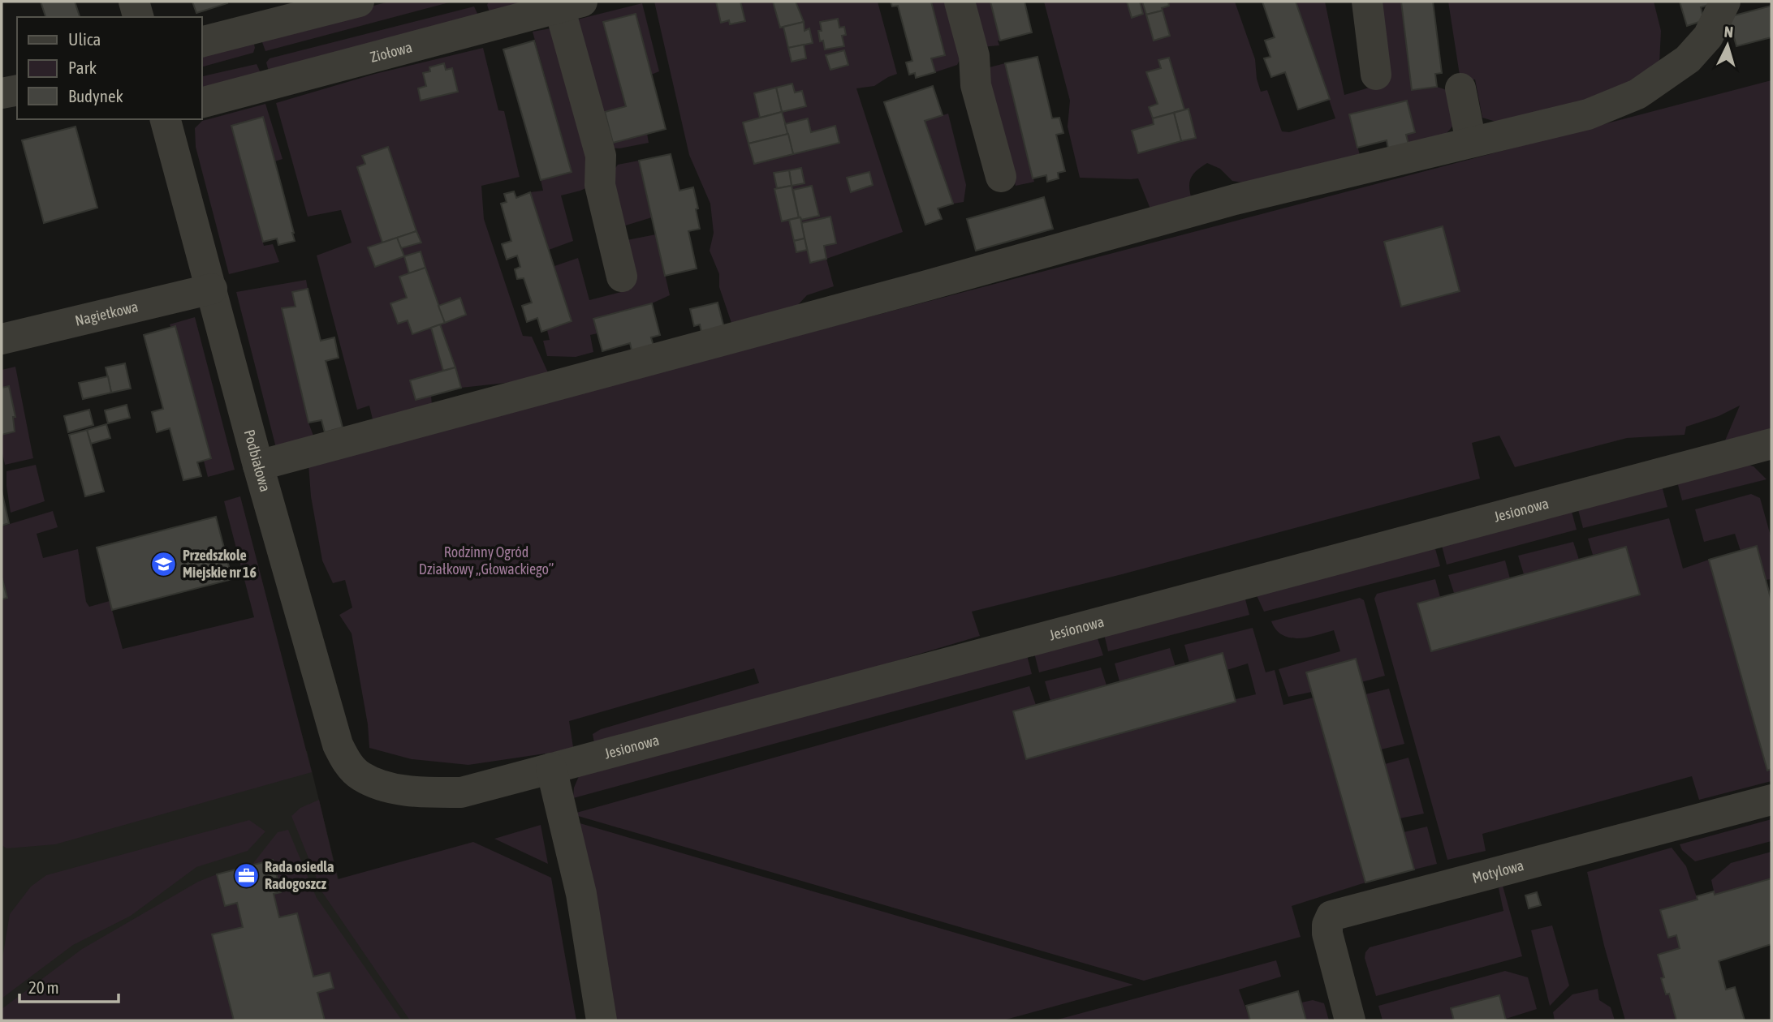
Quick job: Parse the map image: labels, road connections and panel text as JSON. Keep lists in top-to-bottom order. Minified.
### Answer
{"streets":{"street":["Ziołowa","Nagietkowa","Podbiałowa","Jesionowa","Motylowa"]},"crossings":[["Nagietkowa","Podbiałowa"],["Podbiałowa","Jesionowa"]],"parks":["Rodzinny Ogród Działkowy „Głowackiego”"],"places":{"school or university":["Przedszkole Miejskie nr 16"],"office":["Rada osiedla Radogoszcz"]},"legend":["Ulica","Park","Budynek"],"scale_bar":"20 m","north":"top"}
